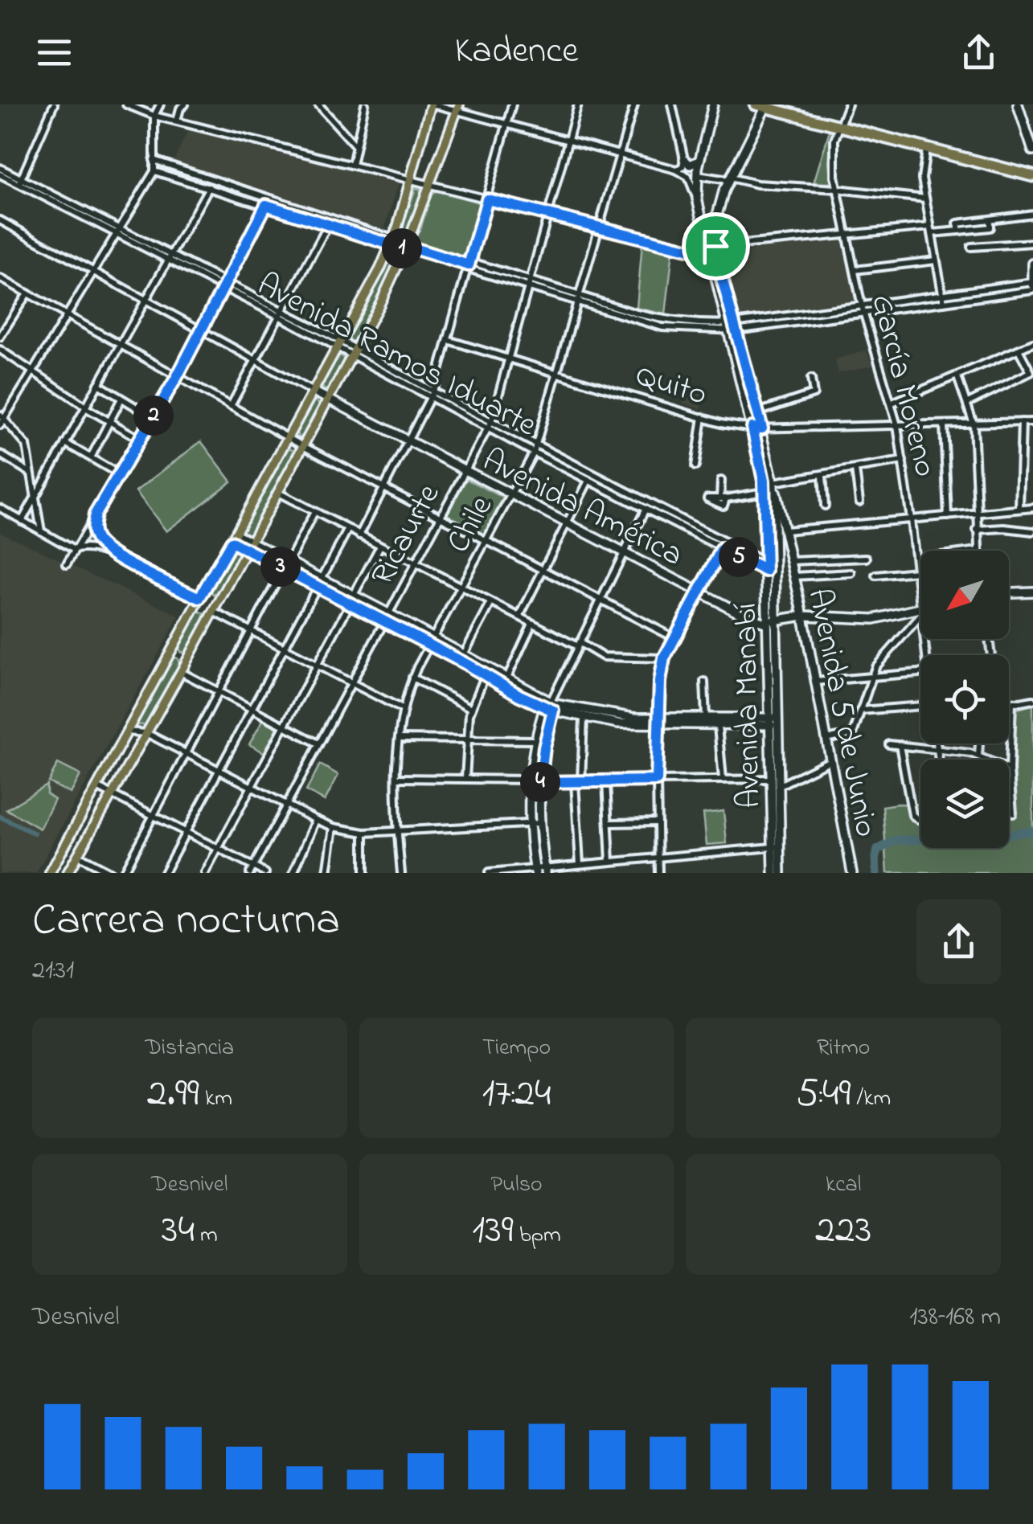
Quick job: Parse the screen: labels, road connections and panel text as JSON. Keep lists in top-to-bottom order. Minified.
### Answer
{"streets":{"main road":["Avenida América","Avenida Manabí","Avenida 5 de Junio"],"street":["Avenida Ramos Iduarte","Quito","García Moreno","Chile","Ricaurte"]},"crossings":[["Avenida Ramos Iduarte","Chile"],["Avenida Ramos Iduarte","Ricaurte"],["Avenida Ramos Iduarte","Avenida Manabí"],["Quito","García Moreno"],["Quito","Chile"],["Quito","Ricaurte"],["Quito","Avenida Manabí"],["Avenida América","Chile"],["Avenida América","Ricaurte"],["Avenida América","Avenida Manabí"],["Avenida América","Avenida 5 de Junio"],["Avenida Manabí","Avenida 5 de Junio"]],"north":"bottom left","page":{"header":"Kadence","pins":["1","2","5","3","4"],"heading":["Carrera nocturna","21:31"],"stats":[["Distancia","2.99 km"],["Tiempo","17:24"],["Ritmo","5:49 /km"],["Desnivel","34 m"],["Pulso","139 bpm"],["kcal","223"]],"chart":["Desnivel","138–168 m"]}}
